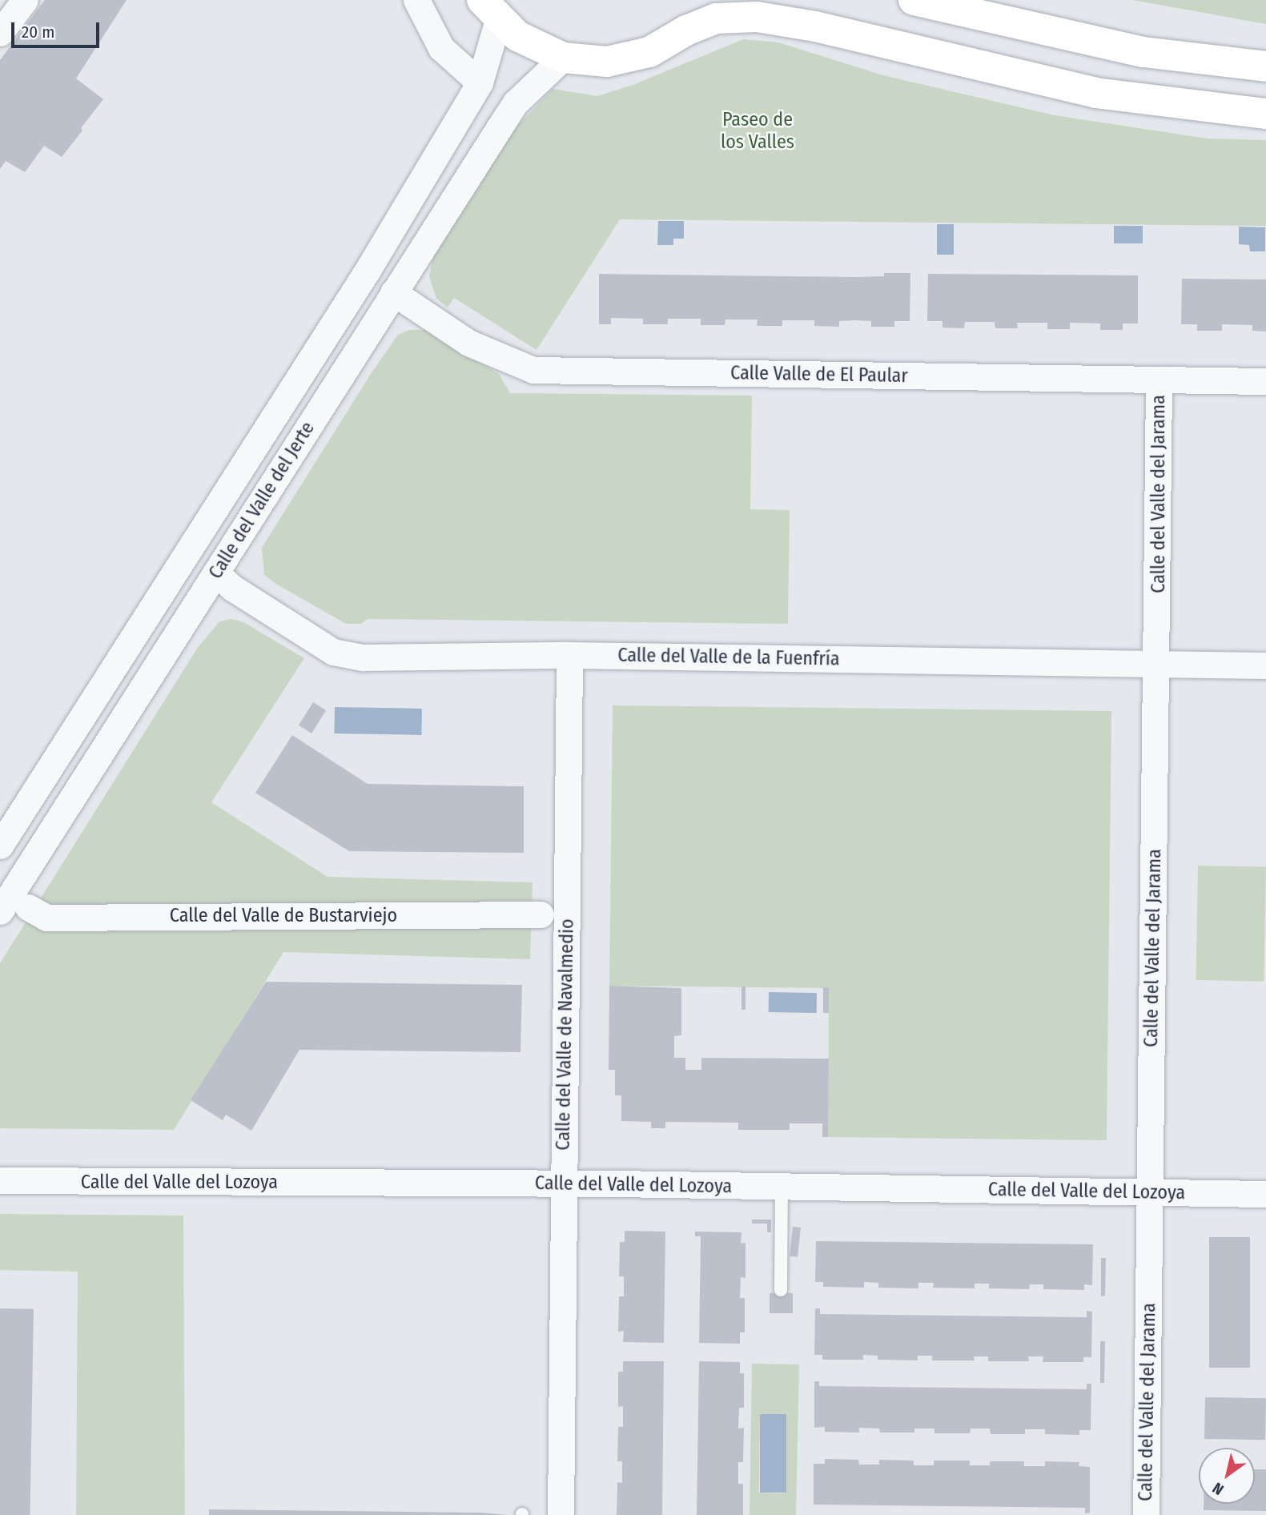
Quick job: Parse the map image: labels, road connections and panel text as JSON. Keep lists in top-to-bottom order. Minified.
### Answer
{"streets":{"street":["Calle Valle de El Paular","Calle del Valle del Jarama","Calle del Valle del Jerte","Calle del Valle de la Fuenfría","Calle del Valle de Bustarviejo","Calle del Valle de Navalmedio","Calle del Valle del Lozoya"]},"crossings":[["Calle Valle de El Paular","Calle del Valle del Jarama"],["Calle Valle de El Paular","Calle del Valle del Jerte"],["Calle del Valle del Jarama","Calle del Valle de la Fuenfría"],["Calle del Valle del Jarama","Calle del Valle del Lozoya"],["Calle del Valle del Jerte","Calle del Valle de la Fuenfría"],["Calle del Valle de la Fuenfría","Calle del Valle de Navalmedio"],["Calle del Valle de Navalmedio","Calle del Valle del Lozoya"]],"parks":["Paseo de los Valles"],"scale_bar":"20 m","north":"bottom left"}
